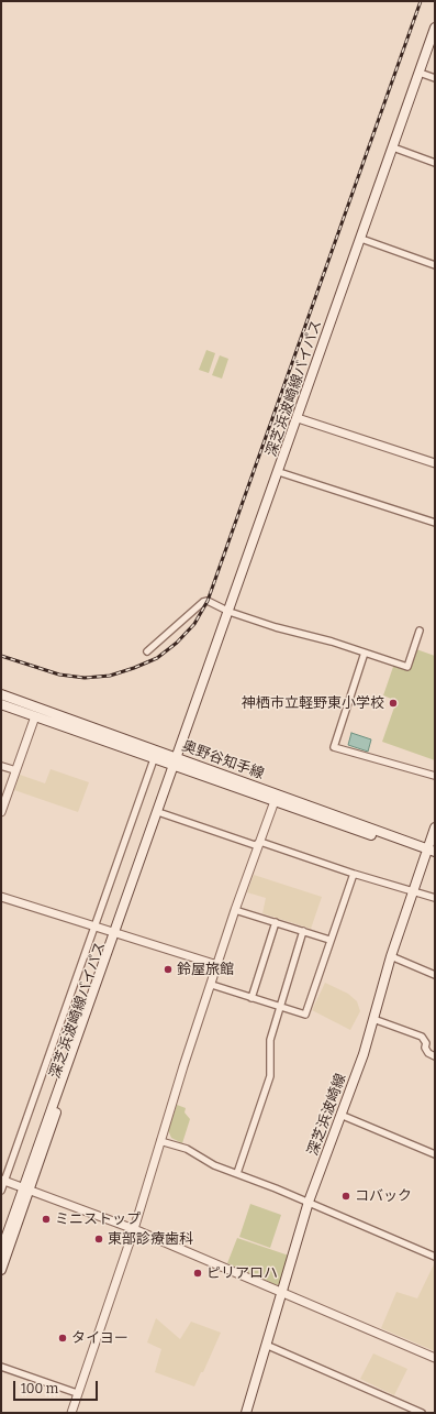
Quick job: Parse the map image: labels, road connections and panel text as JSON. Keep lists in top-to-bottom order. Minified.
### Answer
{"streets":{"main road":["深芝浜波崎線バイパス","奥野谷知手線","深芝浜波崎線"]},"crossings":[["深芝浜波崎線バイパス","奥野谷知手線"],["奥野谷知手線","深芝浜波崎線"]],"places":["神栖市立軽野東小学校","鈴屋旅館","コバック","ミニストップ","東部診療歯科","ピリアロハ","タイヨー"],"scale_bar":"100 m"}
